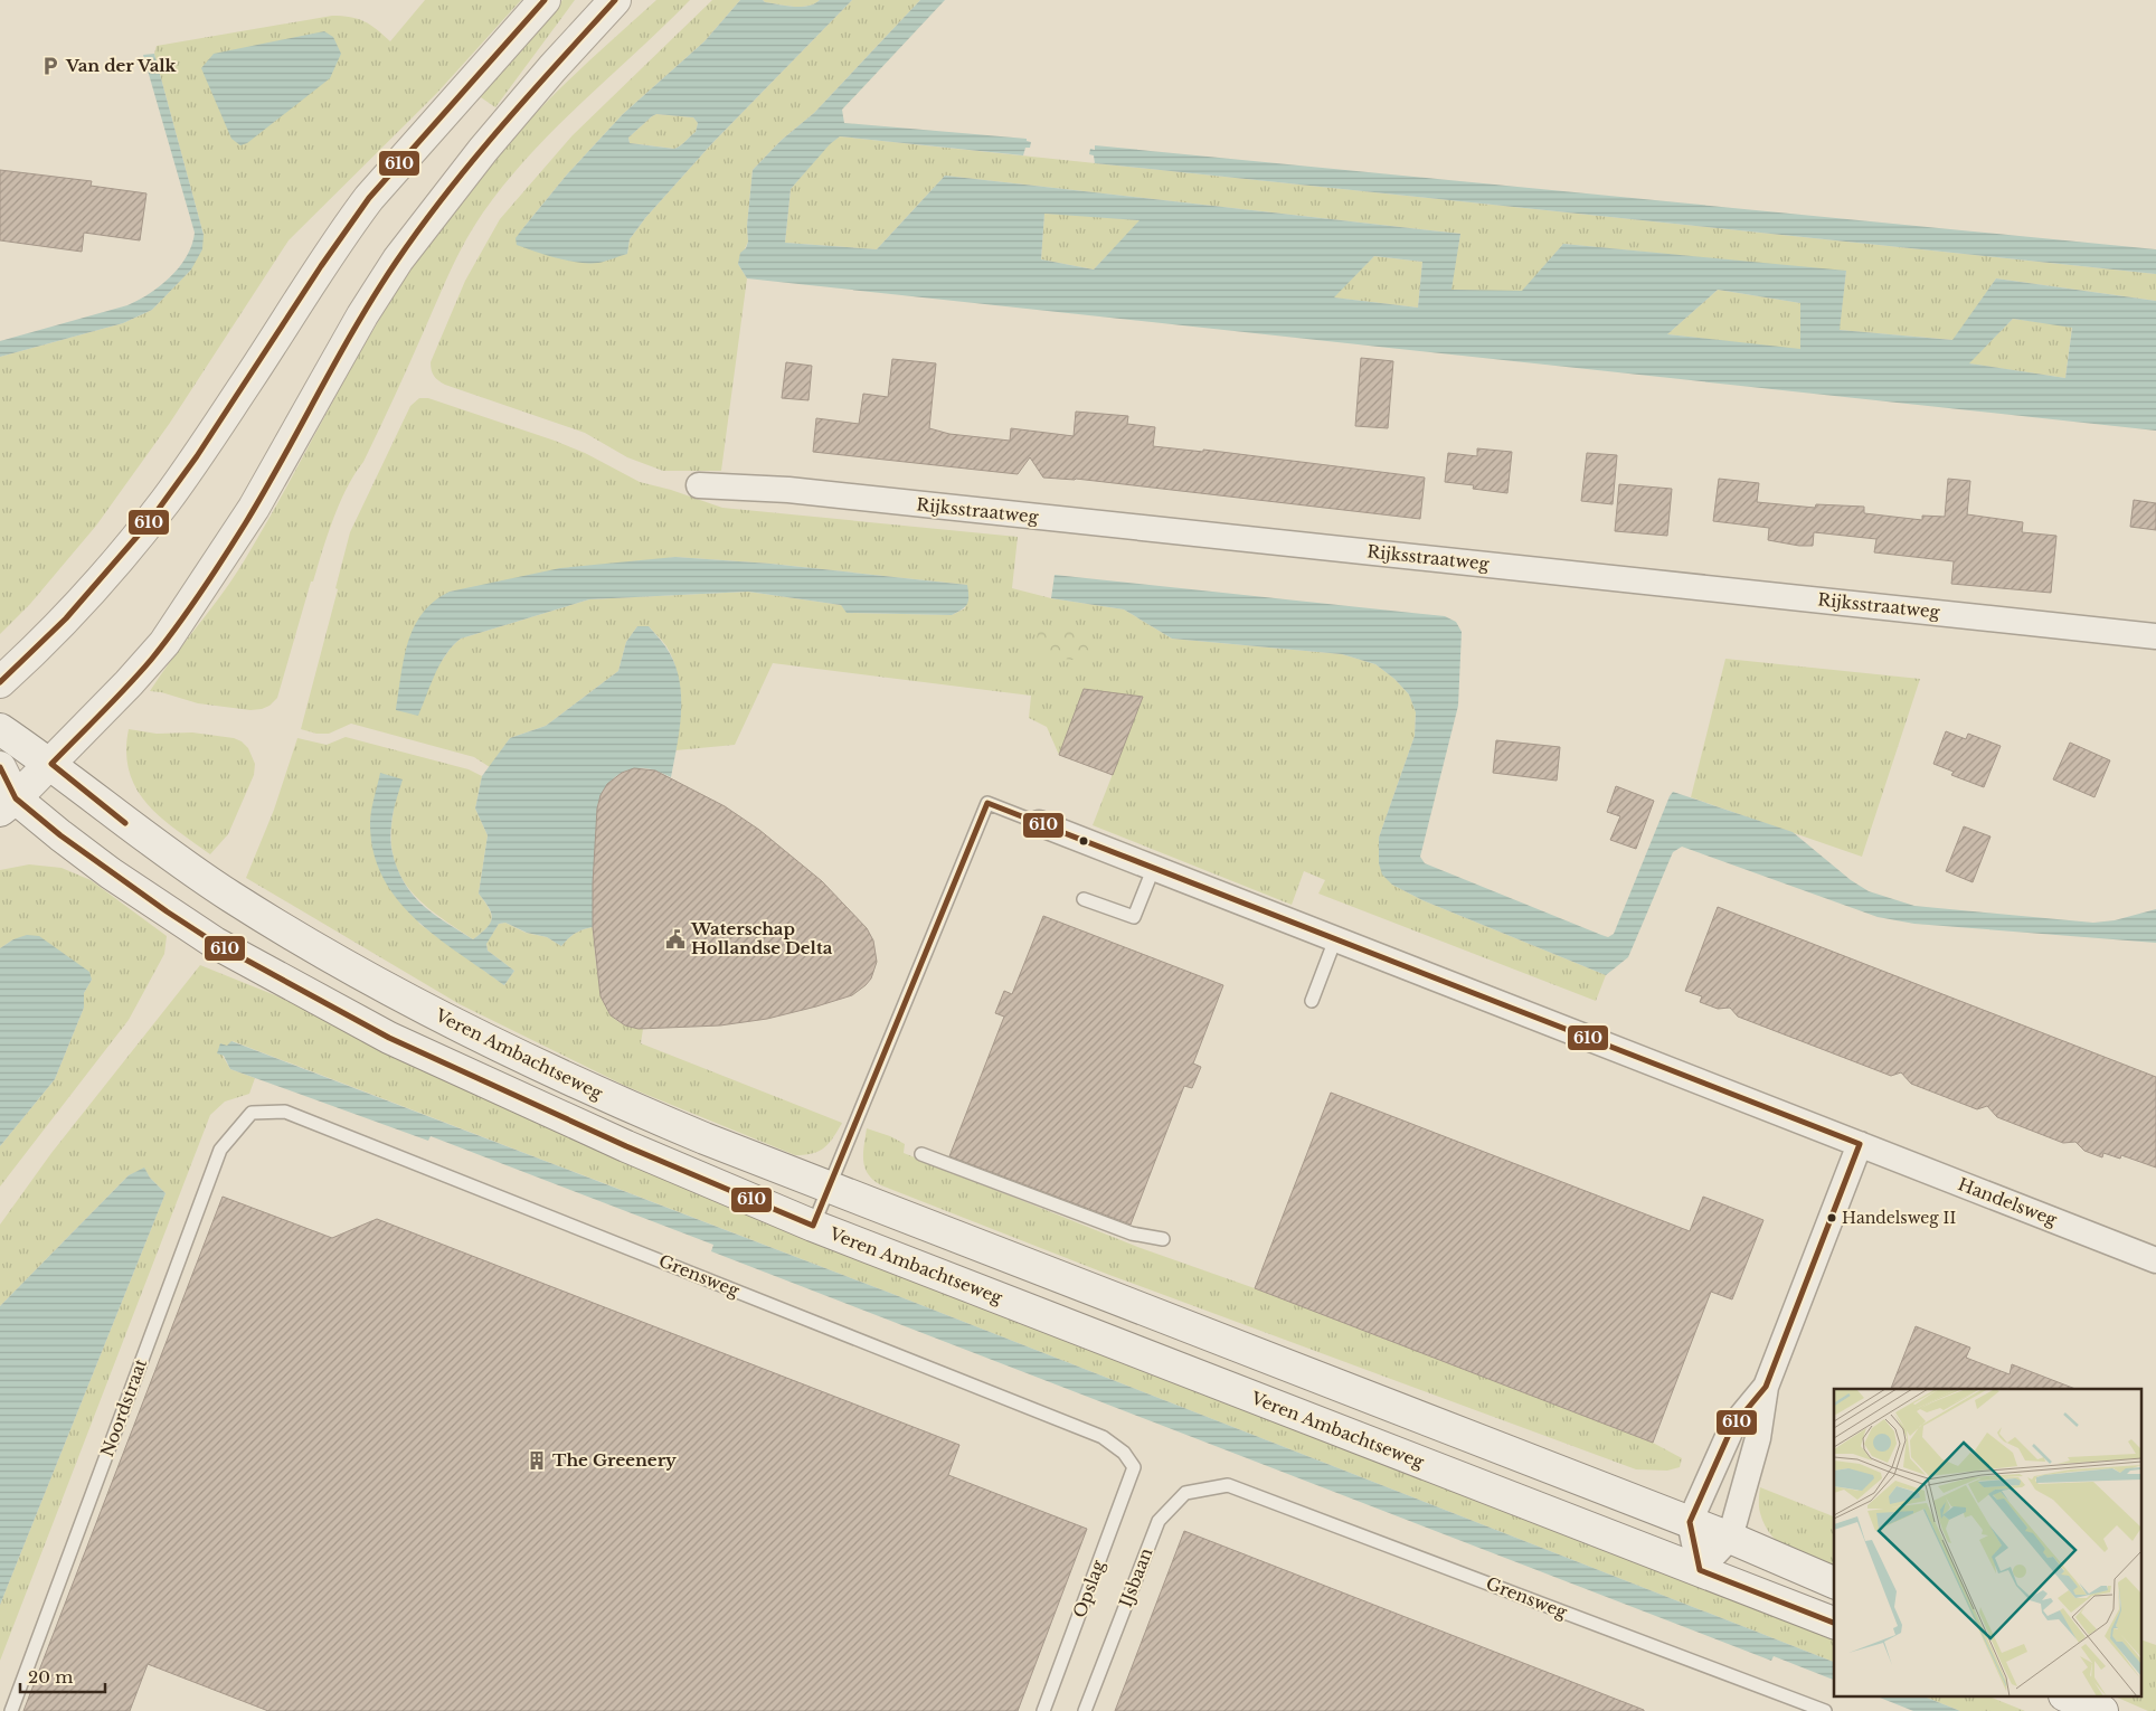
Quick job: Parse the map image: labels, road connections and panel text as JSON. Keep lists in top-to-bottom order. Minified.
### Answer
{"streets":{"main road":["Veren Ambachtseweg"],"street":["Rijksstraatweg","Handelsweg"],"lane":["Grensweg","Noordstraat","IJsbaan","Opslag"]},"crossings":[["Grensweg","Noordstraat"],["Grensweg","IJsbaan"],["Grensweg","Opslag"]],"places":{"parking":["Van der Valk"],"public building":["Waterschap Hollandse Delta"],"other":["Handelsweg II"],"building":["The Greenery"]},"lines":["transit line 610"],"scale_bar":"20 m"}
